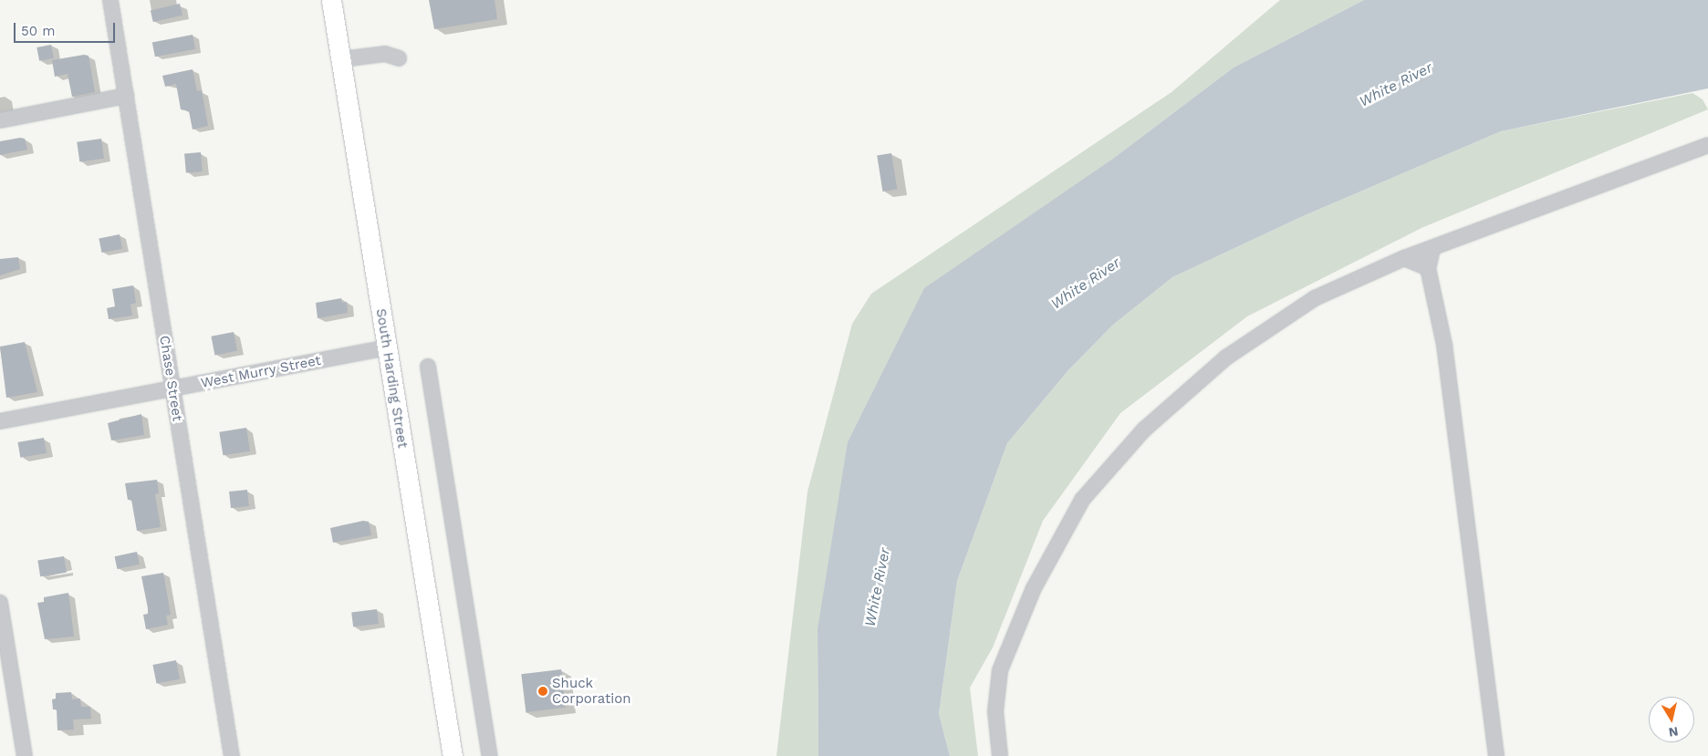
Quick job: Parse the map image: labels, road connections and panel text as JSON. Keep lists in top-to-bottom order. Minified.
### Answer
{"streets":{"main road":["South Harding Street"],"street":["West Murry Street","Chase Street"]},"crossings":[["West Murry Street","Chase Street"],["West Murry Street","South Harding Street"]],"water":["White River"],"places":["Shuck Corporation"],"scale_bar":"50 m","north":"bottom"}
